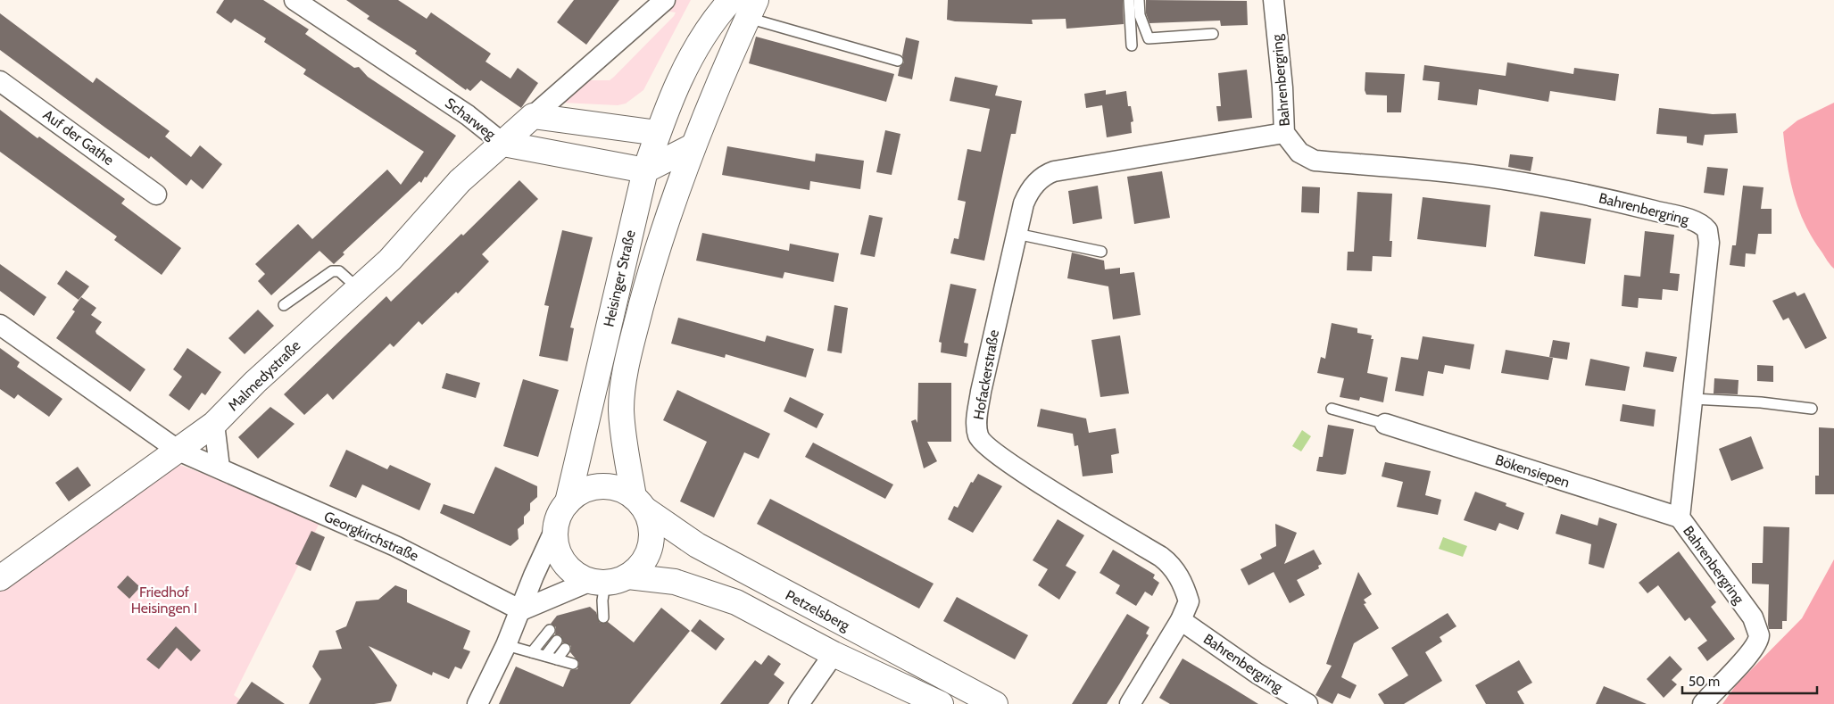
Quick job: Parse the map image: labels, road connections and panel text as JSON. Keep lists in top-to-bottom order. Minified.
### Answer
{"streets":{"main road":["Scharweg","Heisinger Straße","Malmedystraße","Petzelsberg"],"street":["Bahrenbergring","Auf der Gathe","Hofackerstraße","Bökensiepen","Georgkirchstraße"]},"crossings":[["Bahrenbergring","Hofackerstraße"],["Bahrenbergring","Bökensiepen"],["Scharweg","Heisinger Straße"],["Scharweg","Malmedystraße"],["Heisinger Straße","Petzelsberg"],["Malmedystraße","Georgkirchstraße"]],"parks":["Friedhof Heisingen I"],"scale_bar":"50 m"}
